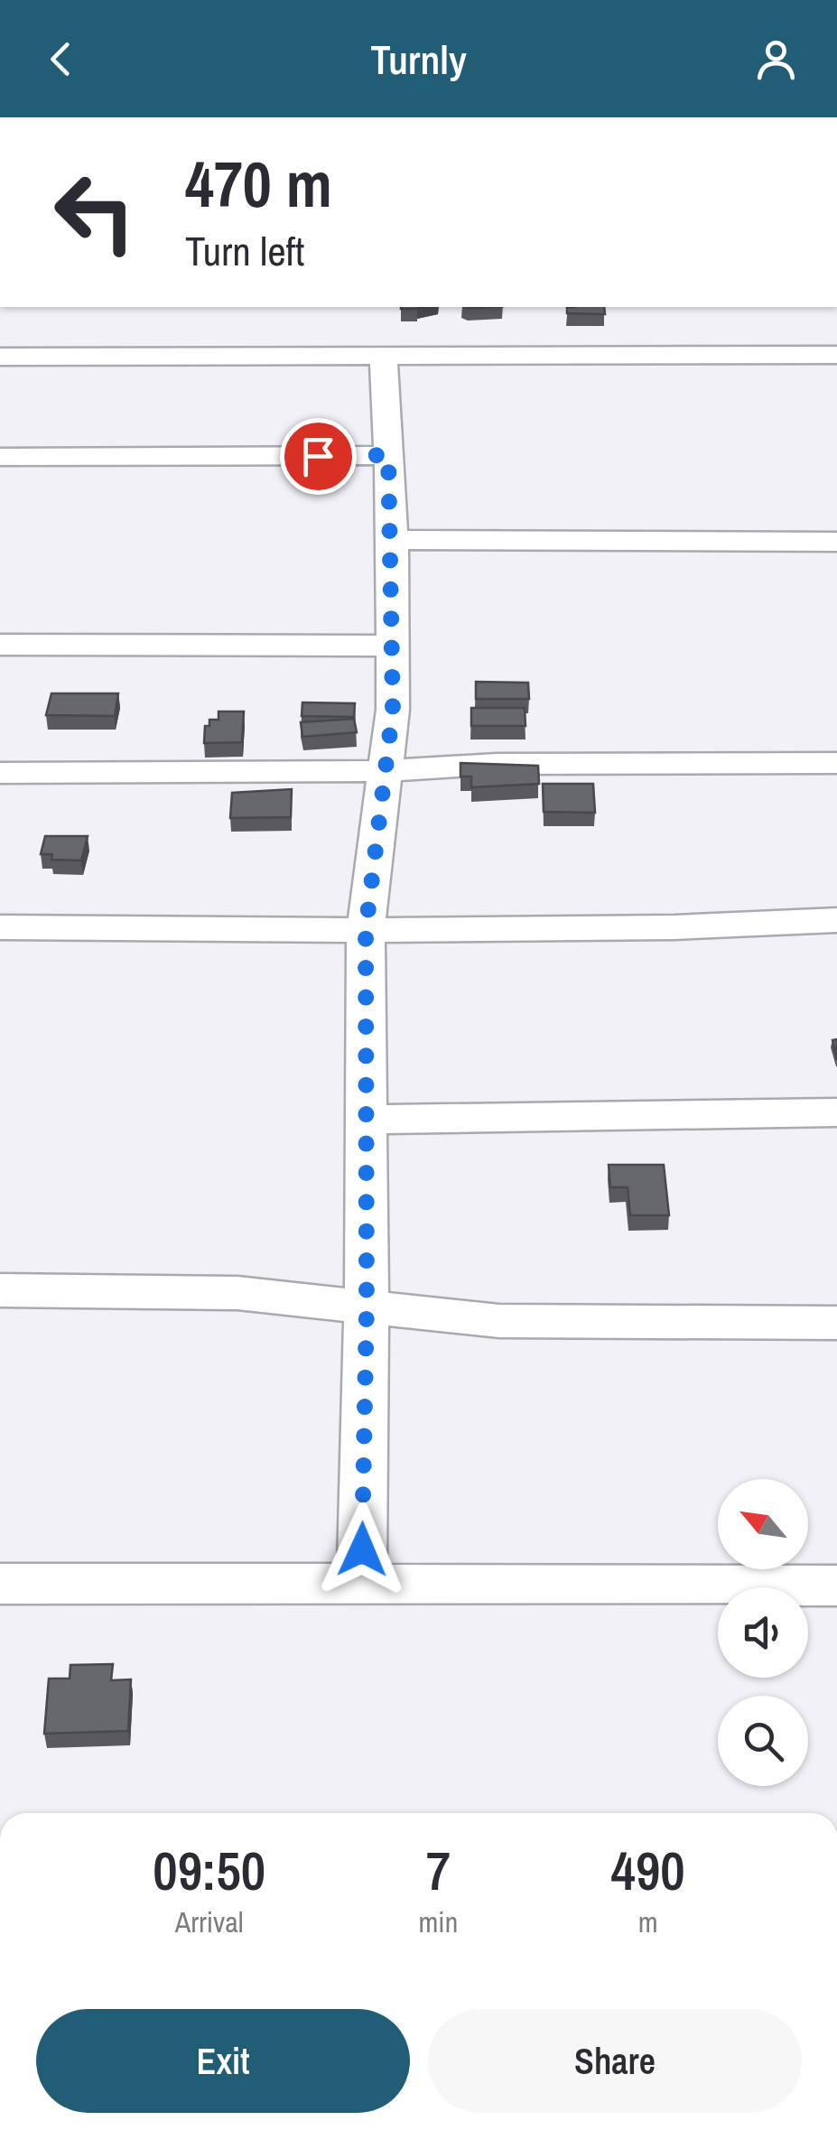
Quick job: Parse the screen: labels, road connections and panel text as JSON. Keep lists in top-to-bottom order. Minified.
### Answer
{"north":"top left","page":{"header":"Turnly","turn":["470 m","Turn left"],"eta":["09:50","Arrival","7","min","490","m"],"buttons":["Exit","Share"]}}
